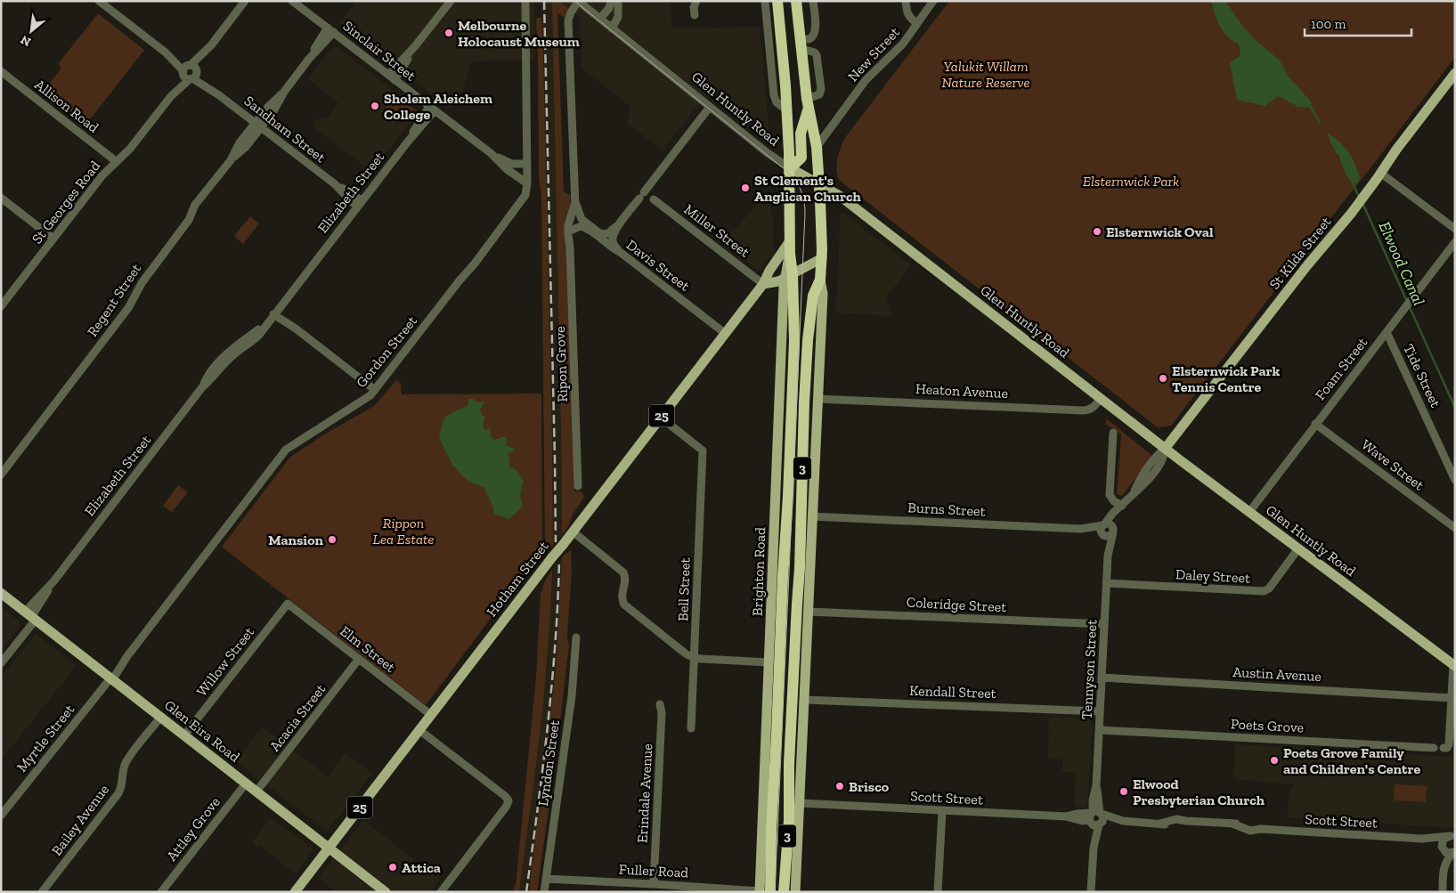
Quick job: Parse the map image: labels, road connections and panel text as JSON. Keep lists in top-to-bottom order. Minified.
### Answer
{"streets":{"highway":["3","Brighton Road"],"main road":["Glen Huntly Road","St Kilda Street","25","Hotham Street","Glen Eira Road"],"street":["Sinclair Street","New Street","Allison Road","Sandham Street","Elizabeth Street","St Georges Road","Miller Street","Davis Street","Regent Street","Gordon Street","Ripon Grove","Foam Street","Tide Street","Heaton Avenue","Wave Street","Burns Street","Daley Street","Bell Street","Coleridge Street","Elm Street","Willow Street","Tennyson Street","Austin Avenue","Kendall Street","Acacia Street","Poets Grove","Myrtle Street","Lyndon Street","Erindale Avenue","Scott Street","Bailey Avenue","Attley Grove","Fuller Road"]},"crossings":[["Sinclair Street","Elizabeth Street"],["Sinclair Street","Regent Street"],["Sinclair Street","Gordon Street"],["New Street","3"],["Allison Road","St Georges Road"],["Glen Huntly Road","St Kilda Street"],["Glen Huntly Road","Ripon Grove"],["Glen Huntly Road","Foam Street"],["Glen Huntly Road","Heaton Avenue"],["Glen Huntly Road","3"],["Glen Huntly Road","Brighton Road"],["Glen Huntly Road","Daley Street"],["Sandham Street","Elizabeth Street"],["Sandham Street","St Georges Road"],["Sandham Street","Regent Street"],["Elizabeth Street","Glen Eira Road"],["Miller Street","Hotham Street"],["St Kilda Street","Tennyson Street"],["Davis Street","Ripon Grove"],["Davis Street","Hotham Street"],["Gordon Street","Glen Eira Road"],["Gordon Street","Myrtle Street"],["Foam Street","Tide Street"],["Foam Street","Wave Street"],["3","Brighton Road"],["Burns Street","Tennyson Street"],["Brighton Road","Hotham Street"],["Brighton Road","Fuller Road"],["Daley Street","Tennyson Street"],["Hotham Street","Bell Street"],["Hotham Street","Elm Street"],["Hotham Street","Glen Eira Road"],["Coleridge Street","Tennyson Street"],["Elm Street","Willow Street"],["Elm Street","Acacia Street"],["Willow Street","Glen Eira Road"],["Tennyson Street","Austin Avenue"],["Tennyson Street","Kendall Street"],["Tennyson Street","Poets Grove"],["Tennyson Street","Scott Street"],["Acacia Street","Glen Eira Road"],["Glen Eira Road","Myrtle Street"],["Glen Eira Road","Bailey Avenue"],["Glen Eira Road","Attley Grove"],["Lyndon Street","Fuller Road"],["Erindale Avenue","Fuller Road"]],"water":["Elwood Canal"],"parks":["Yalukit Willam Nature Reserve","Elsternwick Park","Rippon Lea Estate"],"places":["Melbourne Holocaust Museum","Sholem Aleichem College","St Clement's Anglican Church","Elsternwick Oval","Elsternwick Park Tennis Centre","Mansion","Poets Grove Family and Children's Centre","Brisco","Elwood Presbyterian Church","Attica"],"scale_bar":"100 m","north":"bottom left"}
